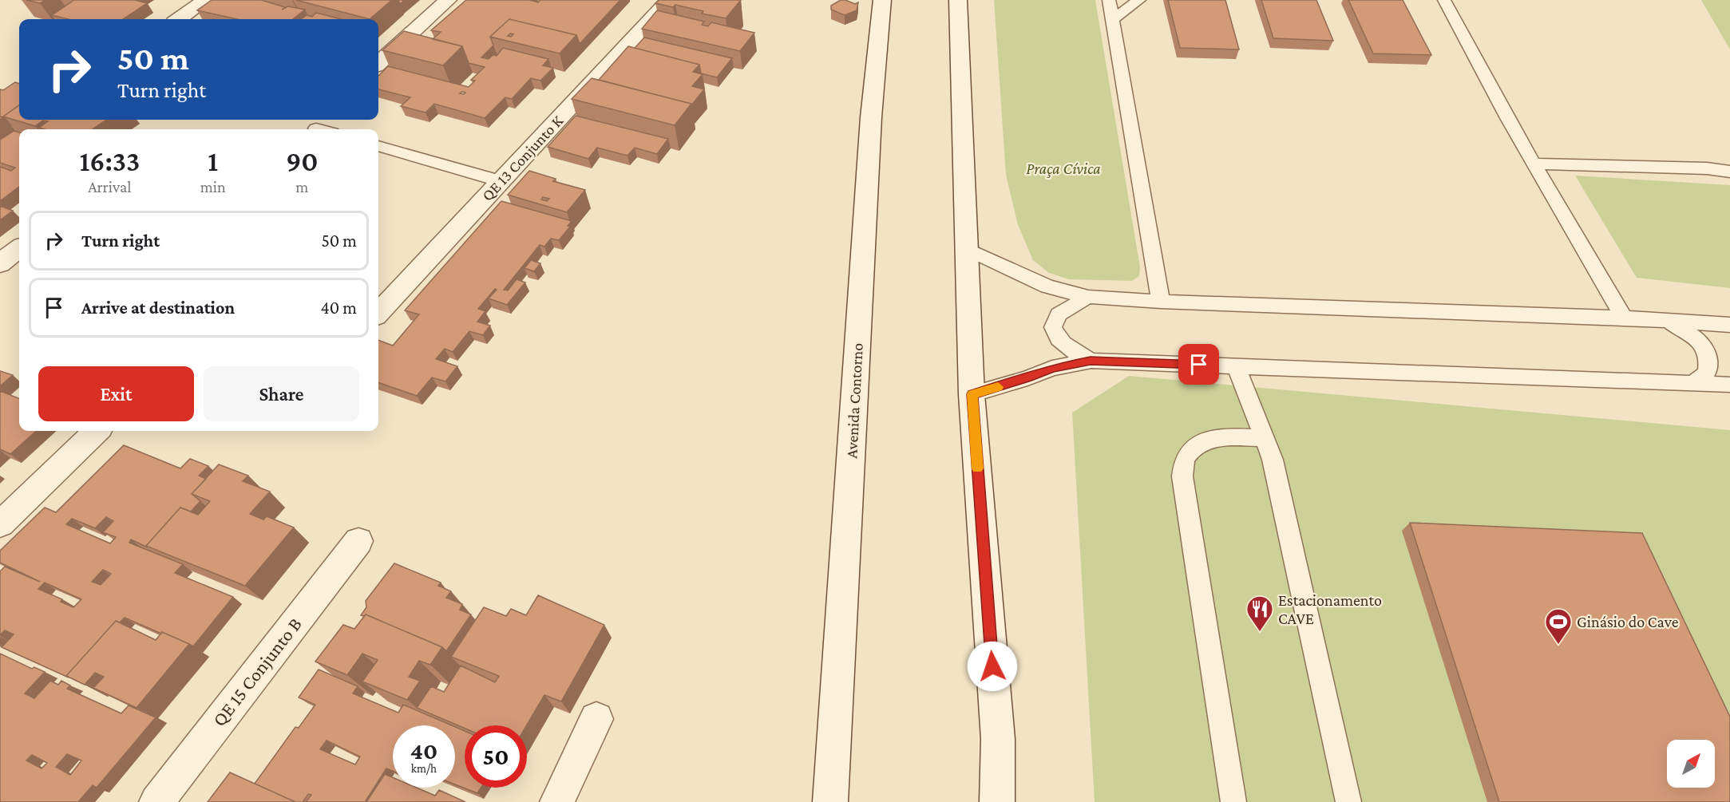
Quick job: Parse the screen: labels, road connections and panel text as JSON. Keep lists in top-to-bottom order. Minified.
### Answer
{"streets":{"main road":["QE 13 Conjunto K","Avenida Contorno","QE 15 Conjunto B"]},"parks":["Praça Cívica"],"places":{"restaurant":["Estacionamento CAVE"],"sports":["Ginásio do Cave"]},"north":"top right","page":{"turn":["50 m","Turn right"],"eta":["16:33","Arrival","1","min","90","m"],"list":[{"name":"Turn right","value":"50 m"},{"name":"Arrive at destination","value":"40 m"}],"buttons":["Exit","Share"],"speed":"40 km/h","limit":"50"}}
